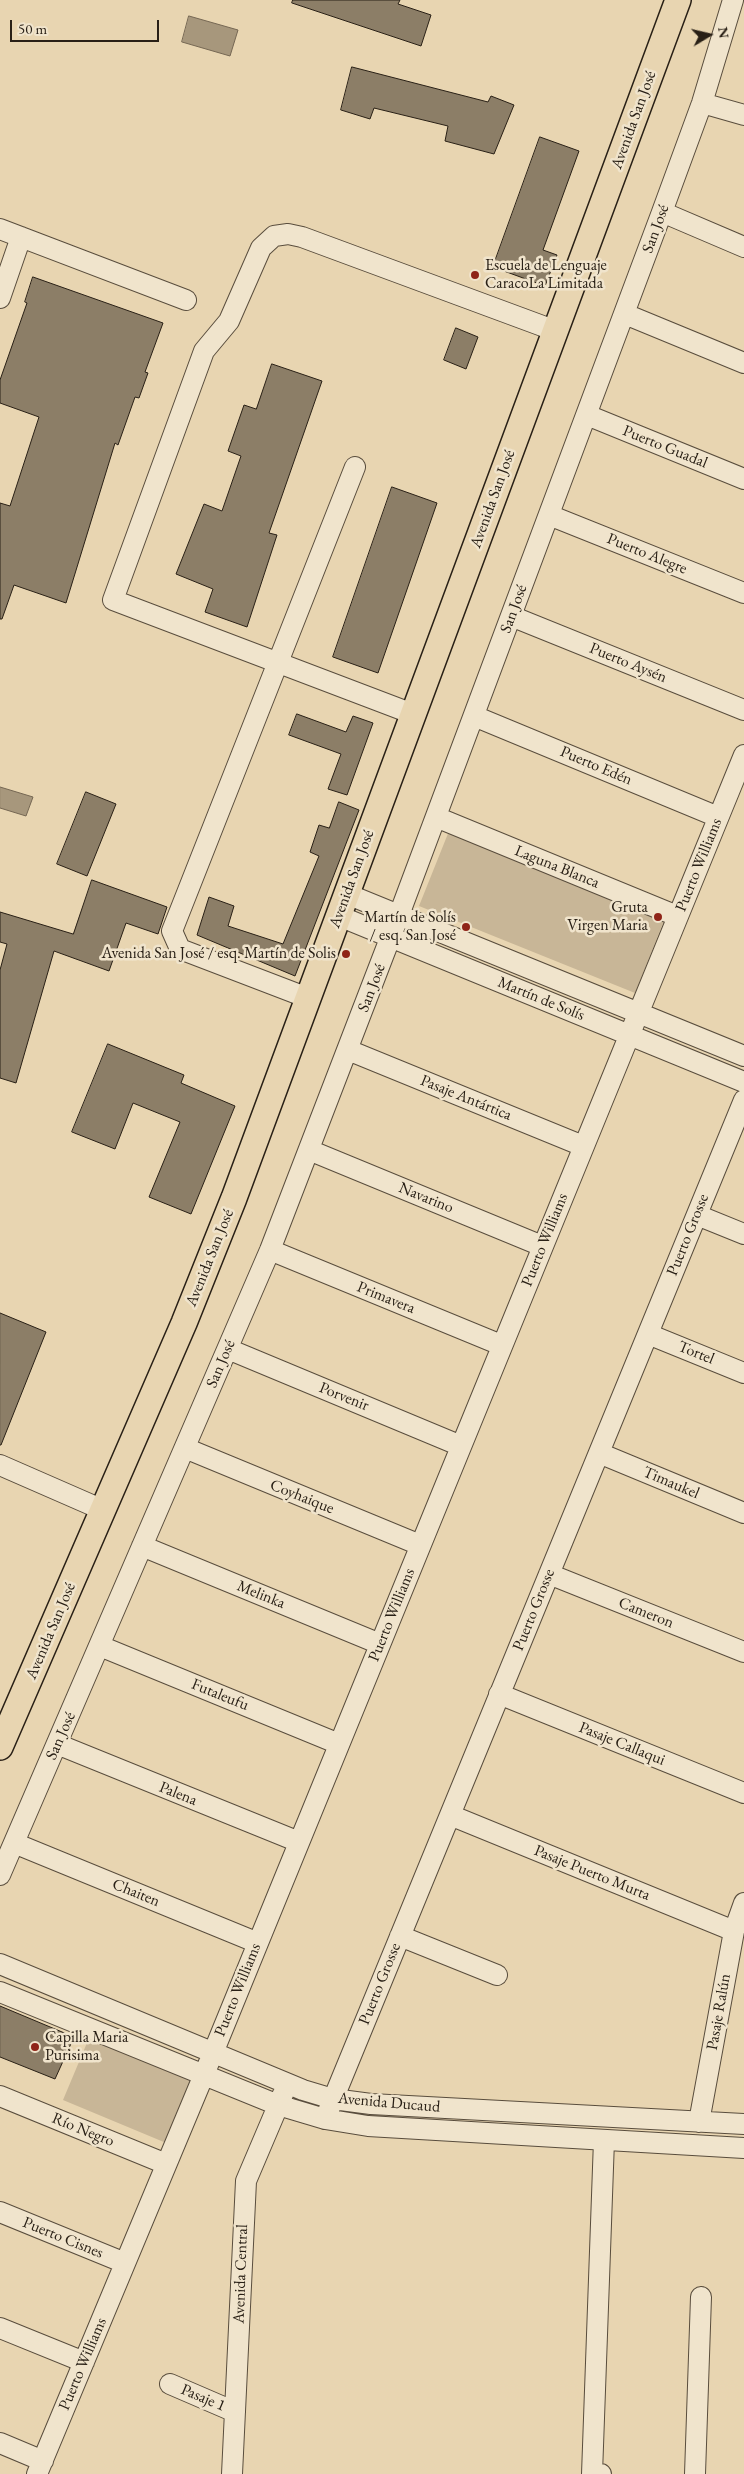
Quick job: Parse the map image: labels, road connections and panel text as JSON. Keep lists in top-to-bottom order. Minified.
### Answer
{"streets":{"main road":["Avenida San José"],"street":["San José","Puerto Guadal","Puerto Alegre","Puerto Aysén","Puerto Edén","Puerto Williams","Laguna Blanca","Martín de Solís","Pasaje Antártica","Navarino","Puerto Grosse","Primavera","Tortel","Porvenir","Timaukel","Coyhaique","Melinka","Cameron","Futaleufu","Pasaje Callaqui","Palena","Pasaje Puerto Murta","Chaiten","Pasaje Ralún","Avenida Ducaud","Río Negro","Puerto Cisnes","Avenida Central","Pasaje 1"]},"crossings":[["Avenida San José","Martín de Solís"],["San José","Puerto Guadal"],["San José","Puerto Alegre"],["San José","Puerto Aysén"],["San José","Puerto Edén"],["San José","Laguna Blanca"],["San José","Martín de Solís"],["San José","Pasaje Antártica"],["San José","Navarino"],["San José","Primavera"],["San José","Porvenir"],["San José","Coyhaique"],["San José","Melinka"],["San José","Futaleufu"],["San José","Palena"],["San José","Chaiten"],["Puerto Edén","Puerto Williams"],["Puerto Williams","Laguna Blanca"],["Puerto Williams","Martín de Solís"],["Puerto Williams","Pasaje Antártica"],["Puerto Williams","Navarino"],["Puerto Williams","Primavera"],["Puerto Williams","Porvenir"],["Puerto Williams","Coyhaique"],["Puerto Williams","Melinka"],["Puerto Williams","Futaleufu"],["Puerto Williams","Palena"],["Puerto Williams","Chaiten"],["Puerto Williams","Avenida Ducaud"],["Puerto Williams","Río Negro"],["Puerto Williams","Puerto Cisnes"],["Puerto Grosse","Tortel"],["Puerto Grosse","Timaukel"],["Puerto Grosse","Cameron"],["Puerto Grosse","Pasaje Callaqui"],["Puerto Grosse","Pasaje Puerto Murta"],["Puerto Grosse","Avenida Ducaud"],["Pasaje Puerto Murta","Pasaje Ralún"],["Pasaje Ralún","Avenida Ducaud"],["Avenida Ducaud","Avenida Central"],["Avenida Central","Pasaje 1"]],"places":["Escuela de Lenguaje CaracoLa Limitada","Gruta Virgen Maria","Martín de Solís / esq. San José","Avenida San José / esq. Martín de Solis","Capilla Maria Purisima"],"scale_bar":"50 m","north":"right"}
